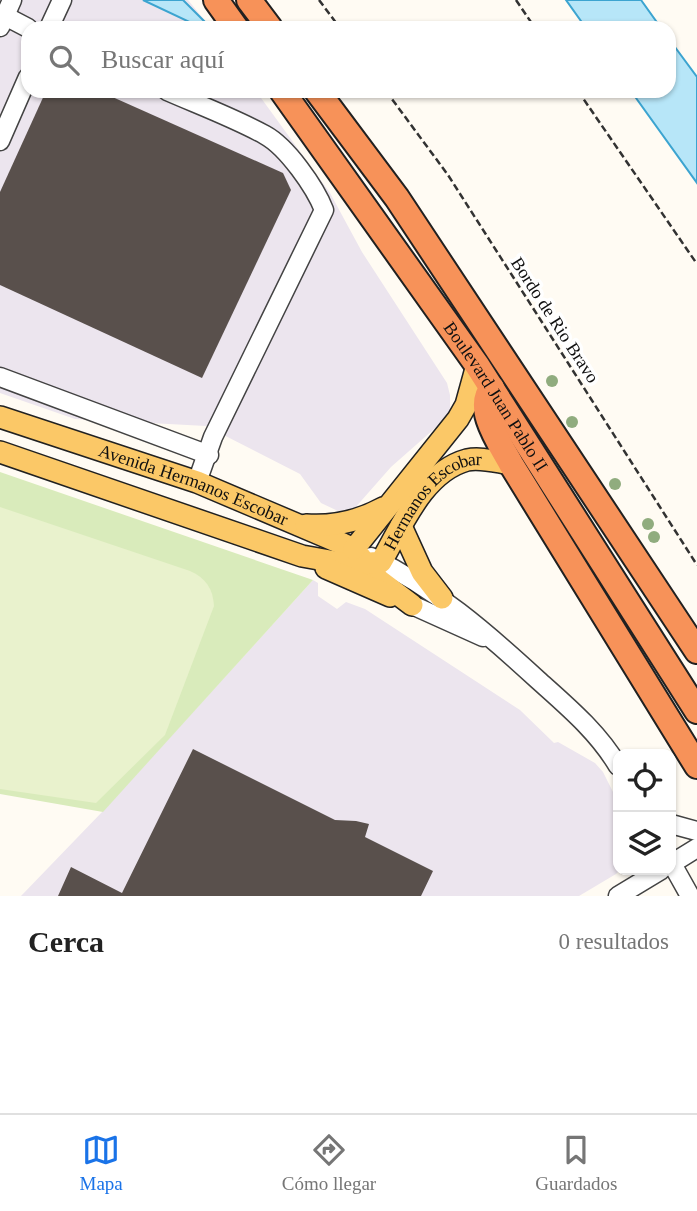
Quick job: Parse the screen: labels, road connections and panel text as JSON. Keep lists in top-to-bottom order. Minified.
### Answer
{"streets":{"highway":["Boulevard Juan Pablo II"],"main road":["Avenida Hermanos Escobar","Hermanos Escobar"],"path":["Bordo de Rio Bravo"]},"crossings":[["Boulevard Juan Pablo II","Hermanos Escobar"],["Avenida Hermanos Escobar","Hermanos Escobar"]],"page":{"search":"Buscar aquí","heading":["Cerca","0 resultados"],"nav":["Mapa","Cómo llegar","Guardados"]}}
